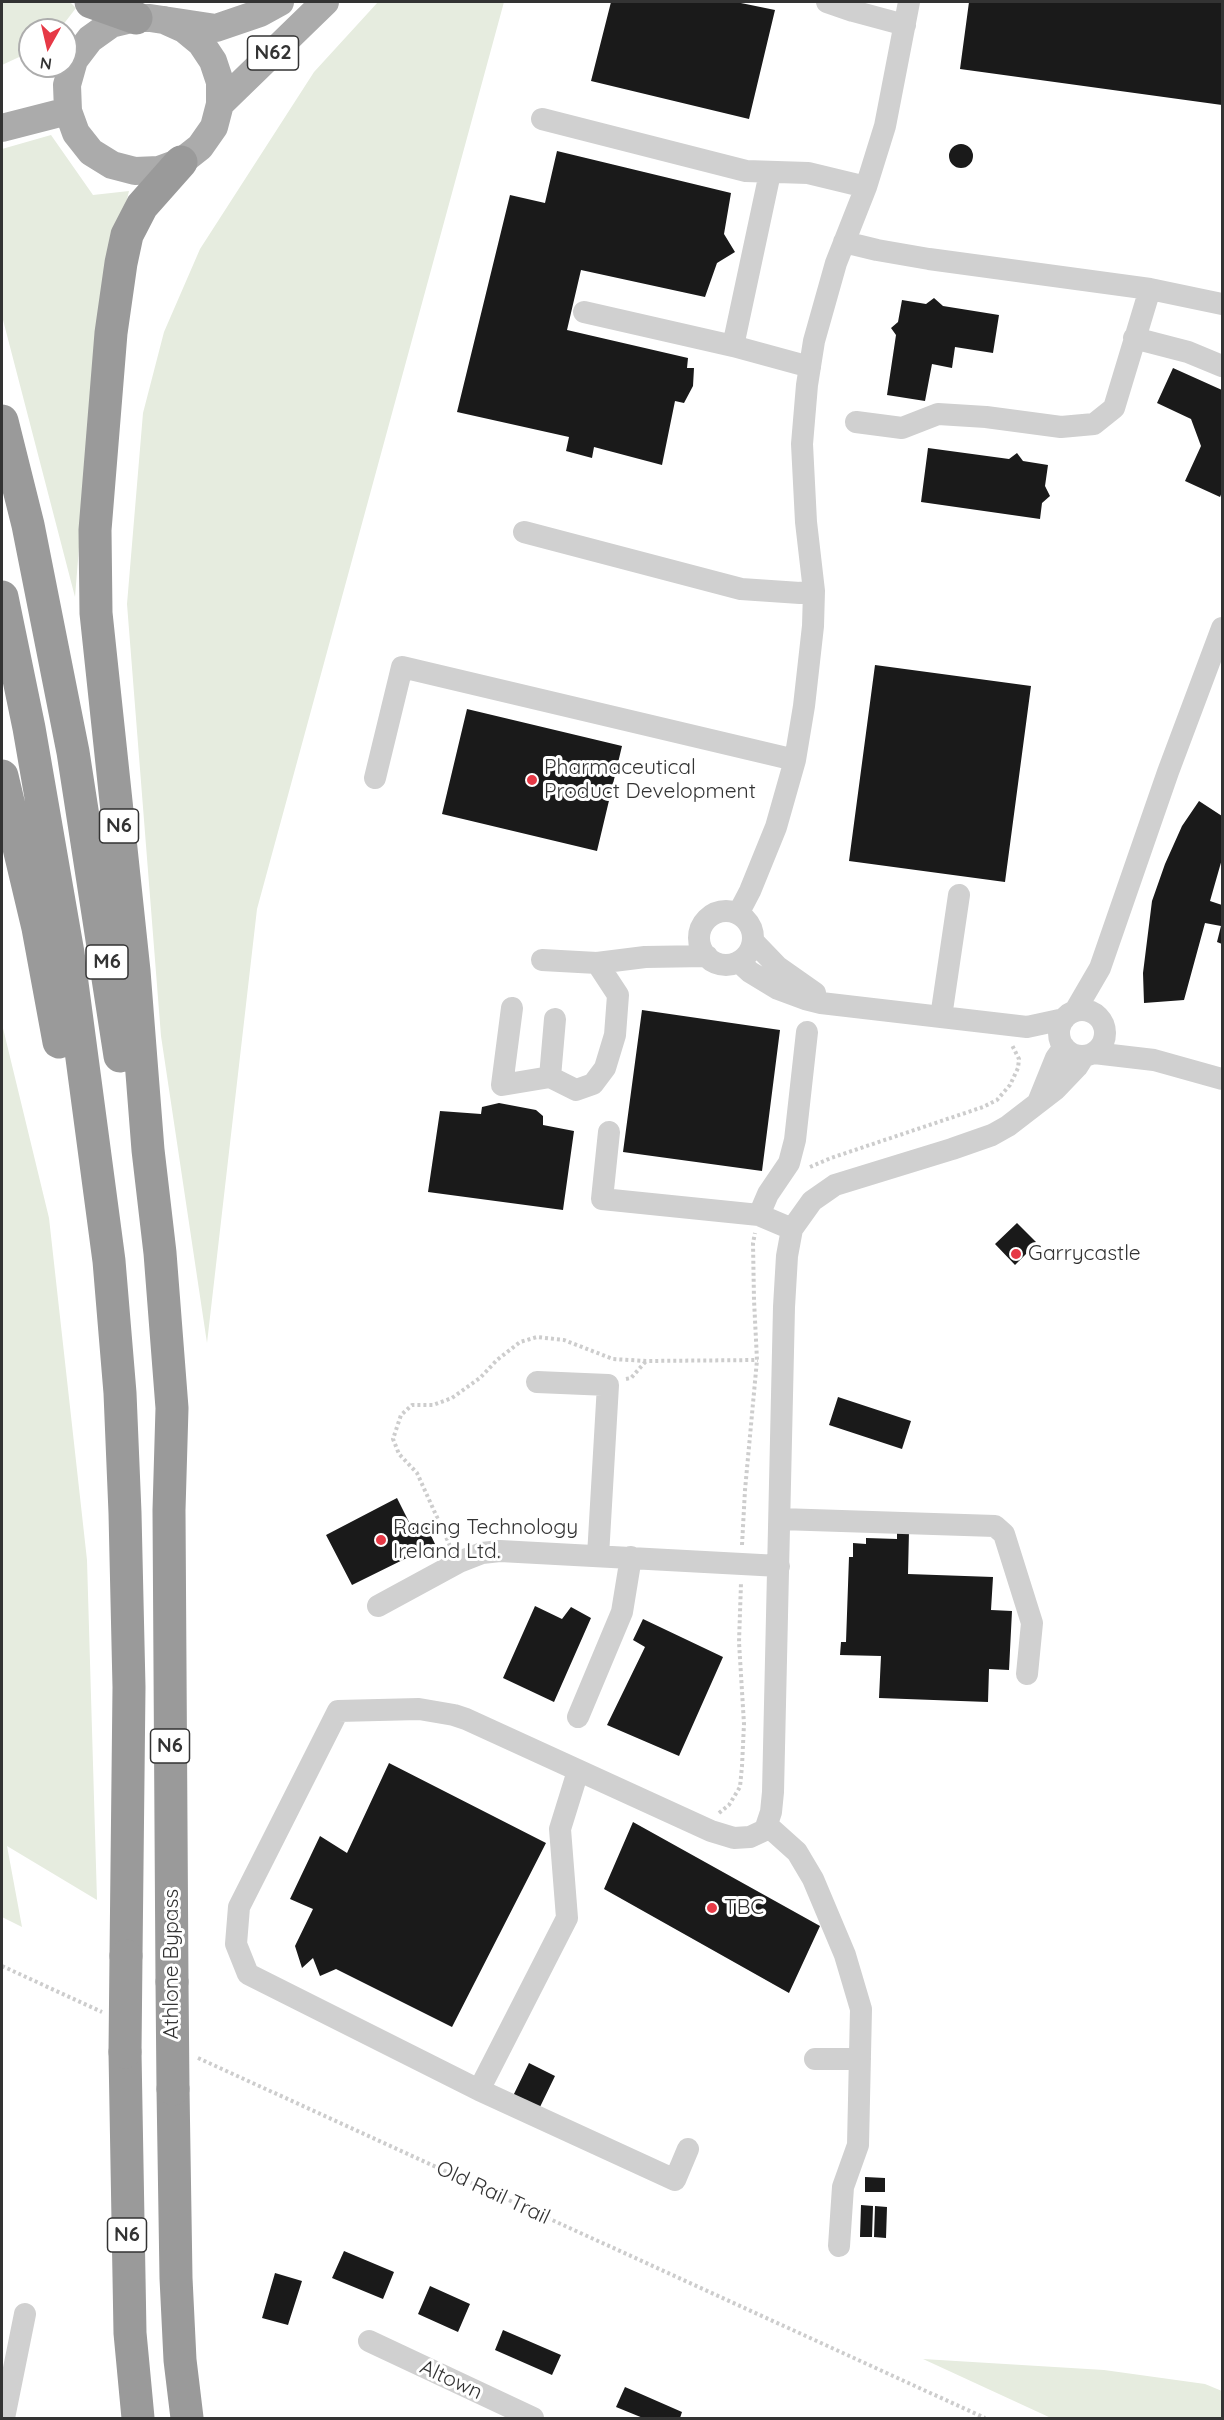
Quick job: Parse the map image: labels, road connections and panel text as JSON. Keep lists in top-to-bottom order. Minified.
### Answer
{"streets":{"highway":["N6","M6","Athlone Bypass"],"main road":["N62"],"street":["Altown"],"path":["Old Rail Trail"]},"crossings":[["N62","N6"],["N6","M6"],["N6","Athlone Bypass"],["M6","Athlone Bypass"]],"places":["Pharmaceutical Product Development","Garrycastle","Racing Technology Ireland Ltd.","TBC"],"north":"bottom"}
